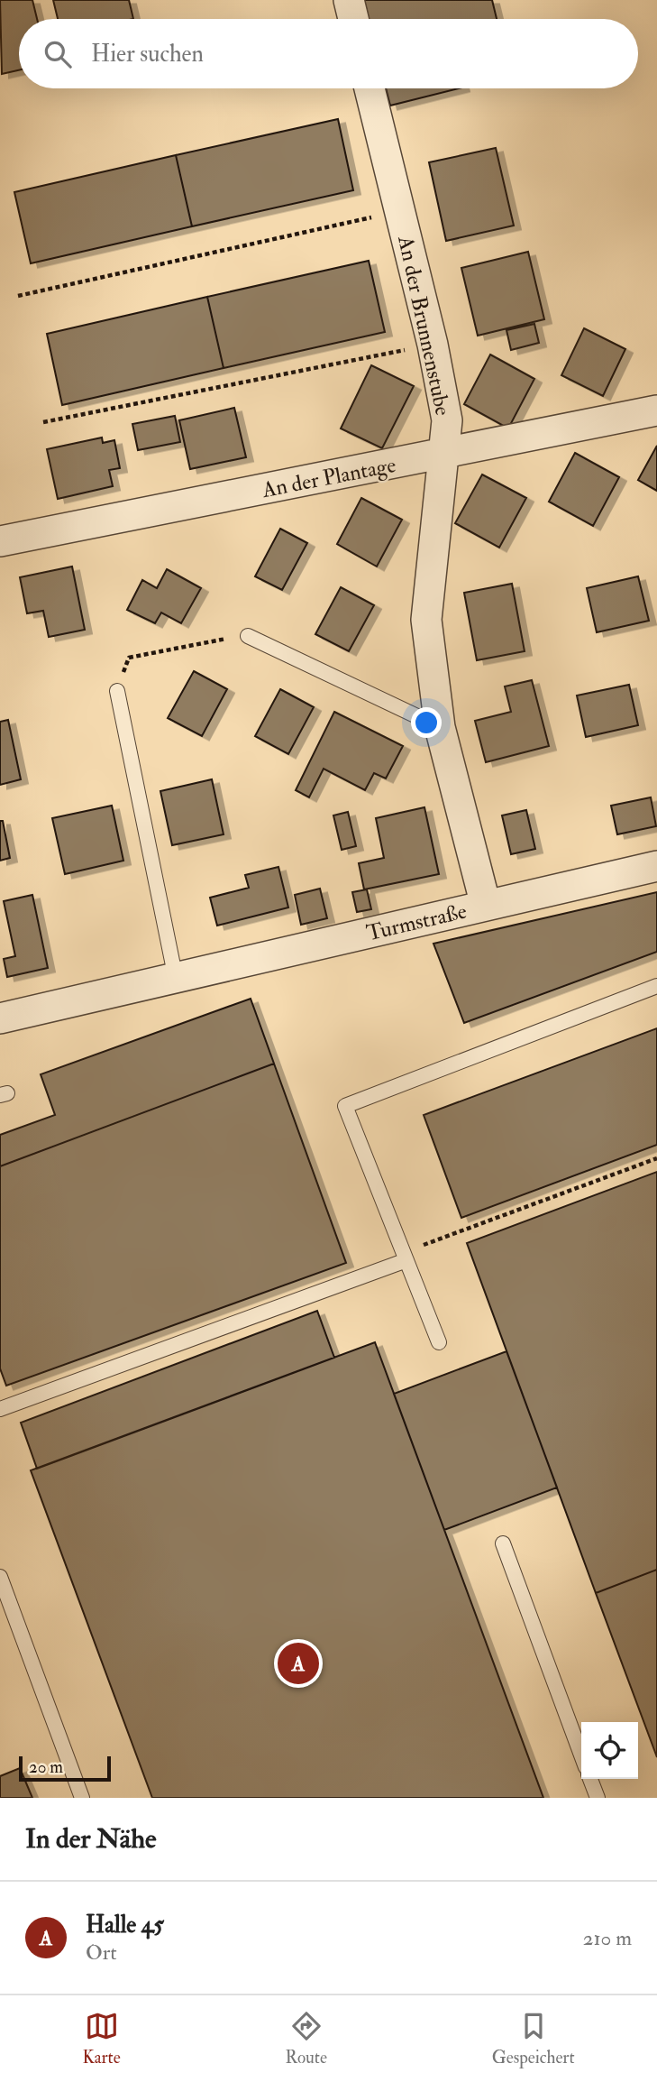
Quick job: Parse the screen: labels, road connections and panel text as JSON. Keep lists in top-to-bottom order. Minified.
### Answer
{"streets":{"street":["An der Brunnenstube","An der Plantage","Turmstraße"]},"crossings":[["An der Brunnenstube","An der Plantage"],["An der Brunnenstube","Turmstraße"]],"scale_bar":"20 m","page":{"search":"Hier suchen","pins":"A","scale":"20 m","heading":"In der Nähe","list":[{"mark":"A","name":"Halle 45","note":"Ort","value":"210 m"}],"nav":["Karte","Route","Gespeichert"]}}
